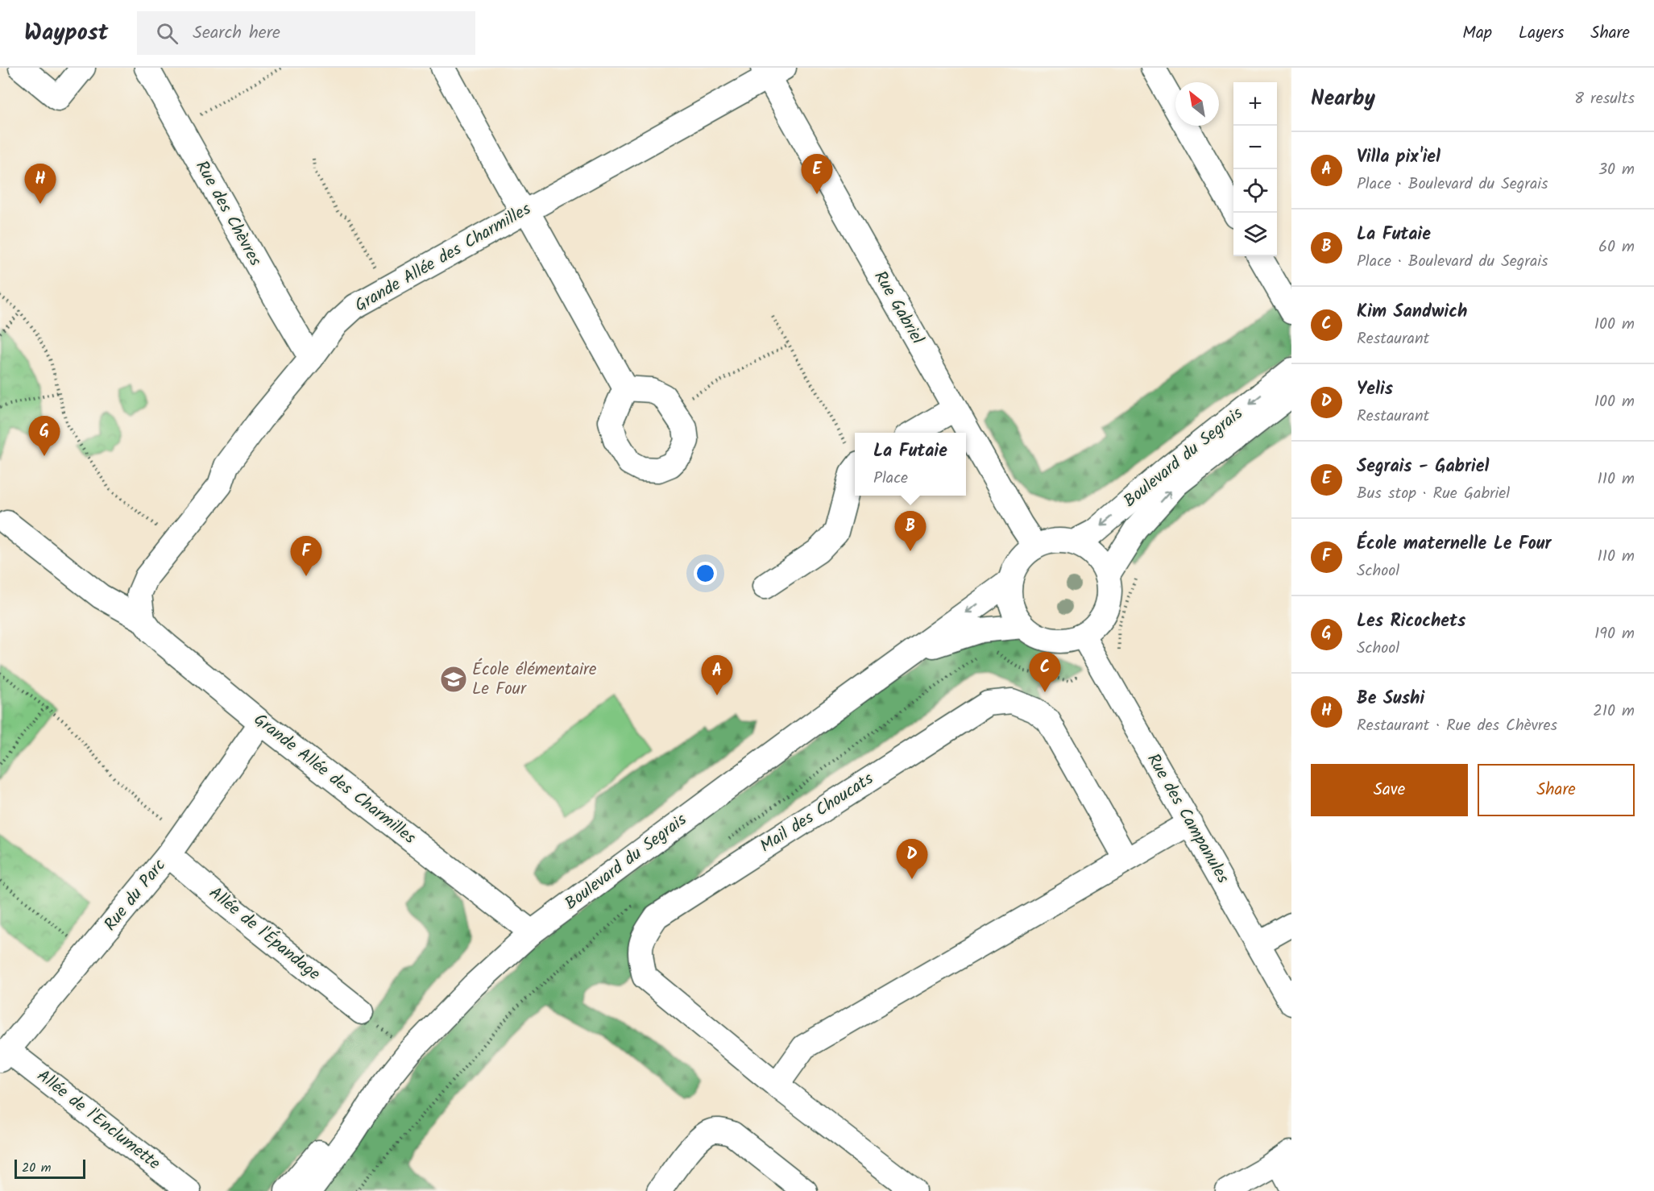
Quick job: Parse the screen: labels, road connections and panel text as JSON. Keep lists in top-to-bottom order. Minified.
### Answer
{"streets":{"street":["Rue des Chèvres","Grande Allée des Charmilles","Rue Gabriel","Boulevard du Segrais","Mail des Choucats","Rue des Campanules","Rue du Parc","Allée de l'Épandage","Allée de l'Enclumette"]},"crossings":[["Rue des Chèvres","Grande Allée des Charmilles"],["Grande Allée des Charmilles","Rue Gabriel"],["Grande Allée des Charmilles","Boulevard du Segrais"],["Grande Allée des Charmilles","Rue du Parc"],["Rue Gabriel","Boulevard du Segrais"],["Rue Gabriel","Rue des Campanules"],["Boulevard du Segrais","Rue des Campanules"],["Rue du Parc","Allée de l'Épandage"],["Rue du Parc","Allée de l'Enclumette"]],"places":{"school or university":["École élémentaire Le Four"]},"scale_bar":"20 m","north":"top left","page":{"header":"Waypost","search":"Search here","nav":["Map","Layers","Share"],"heading":["Nearby","8 results"],"map_buttons":["+","−"],"list":[{"mark":"A","name":"Villa pix'iel","note":"Place · Boulevard du Segrais","value":"30 m"},{"mark":"B","name":"La Futaie","note":"Place · Boulevard du Segrais","value":"60 m"},{"mark":"C","name":"Kim Sandwich","note":"Restaurant","value":"100 m"},{"mark":"D","name":"Yelis","note":"Restaurant","value":"100 m"},{"mark":"E","name":"Segrais - Gabriel","note":"Bus stop · Rue Gabriel","value":"110 m"},{"mark":"F","name":"École maternelle Le Four","note":"School","value":"110 m"},{"mark":"G","name":"Les Ricochets","note":"School","value":"190 m"},{"mark":"H","name":"Be Sushi","note":"Restaurant · Rue des Chèvres","value":"210 m"}],"pins":["E","H","G","B","F","C","A","D"],"popup":["La Futaie","Place"],"buttons":["Save","Share"],"scale":"20 m"}}
